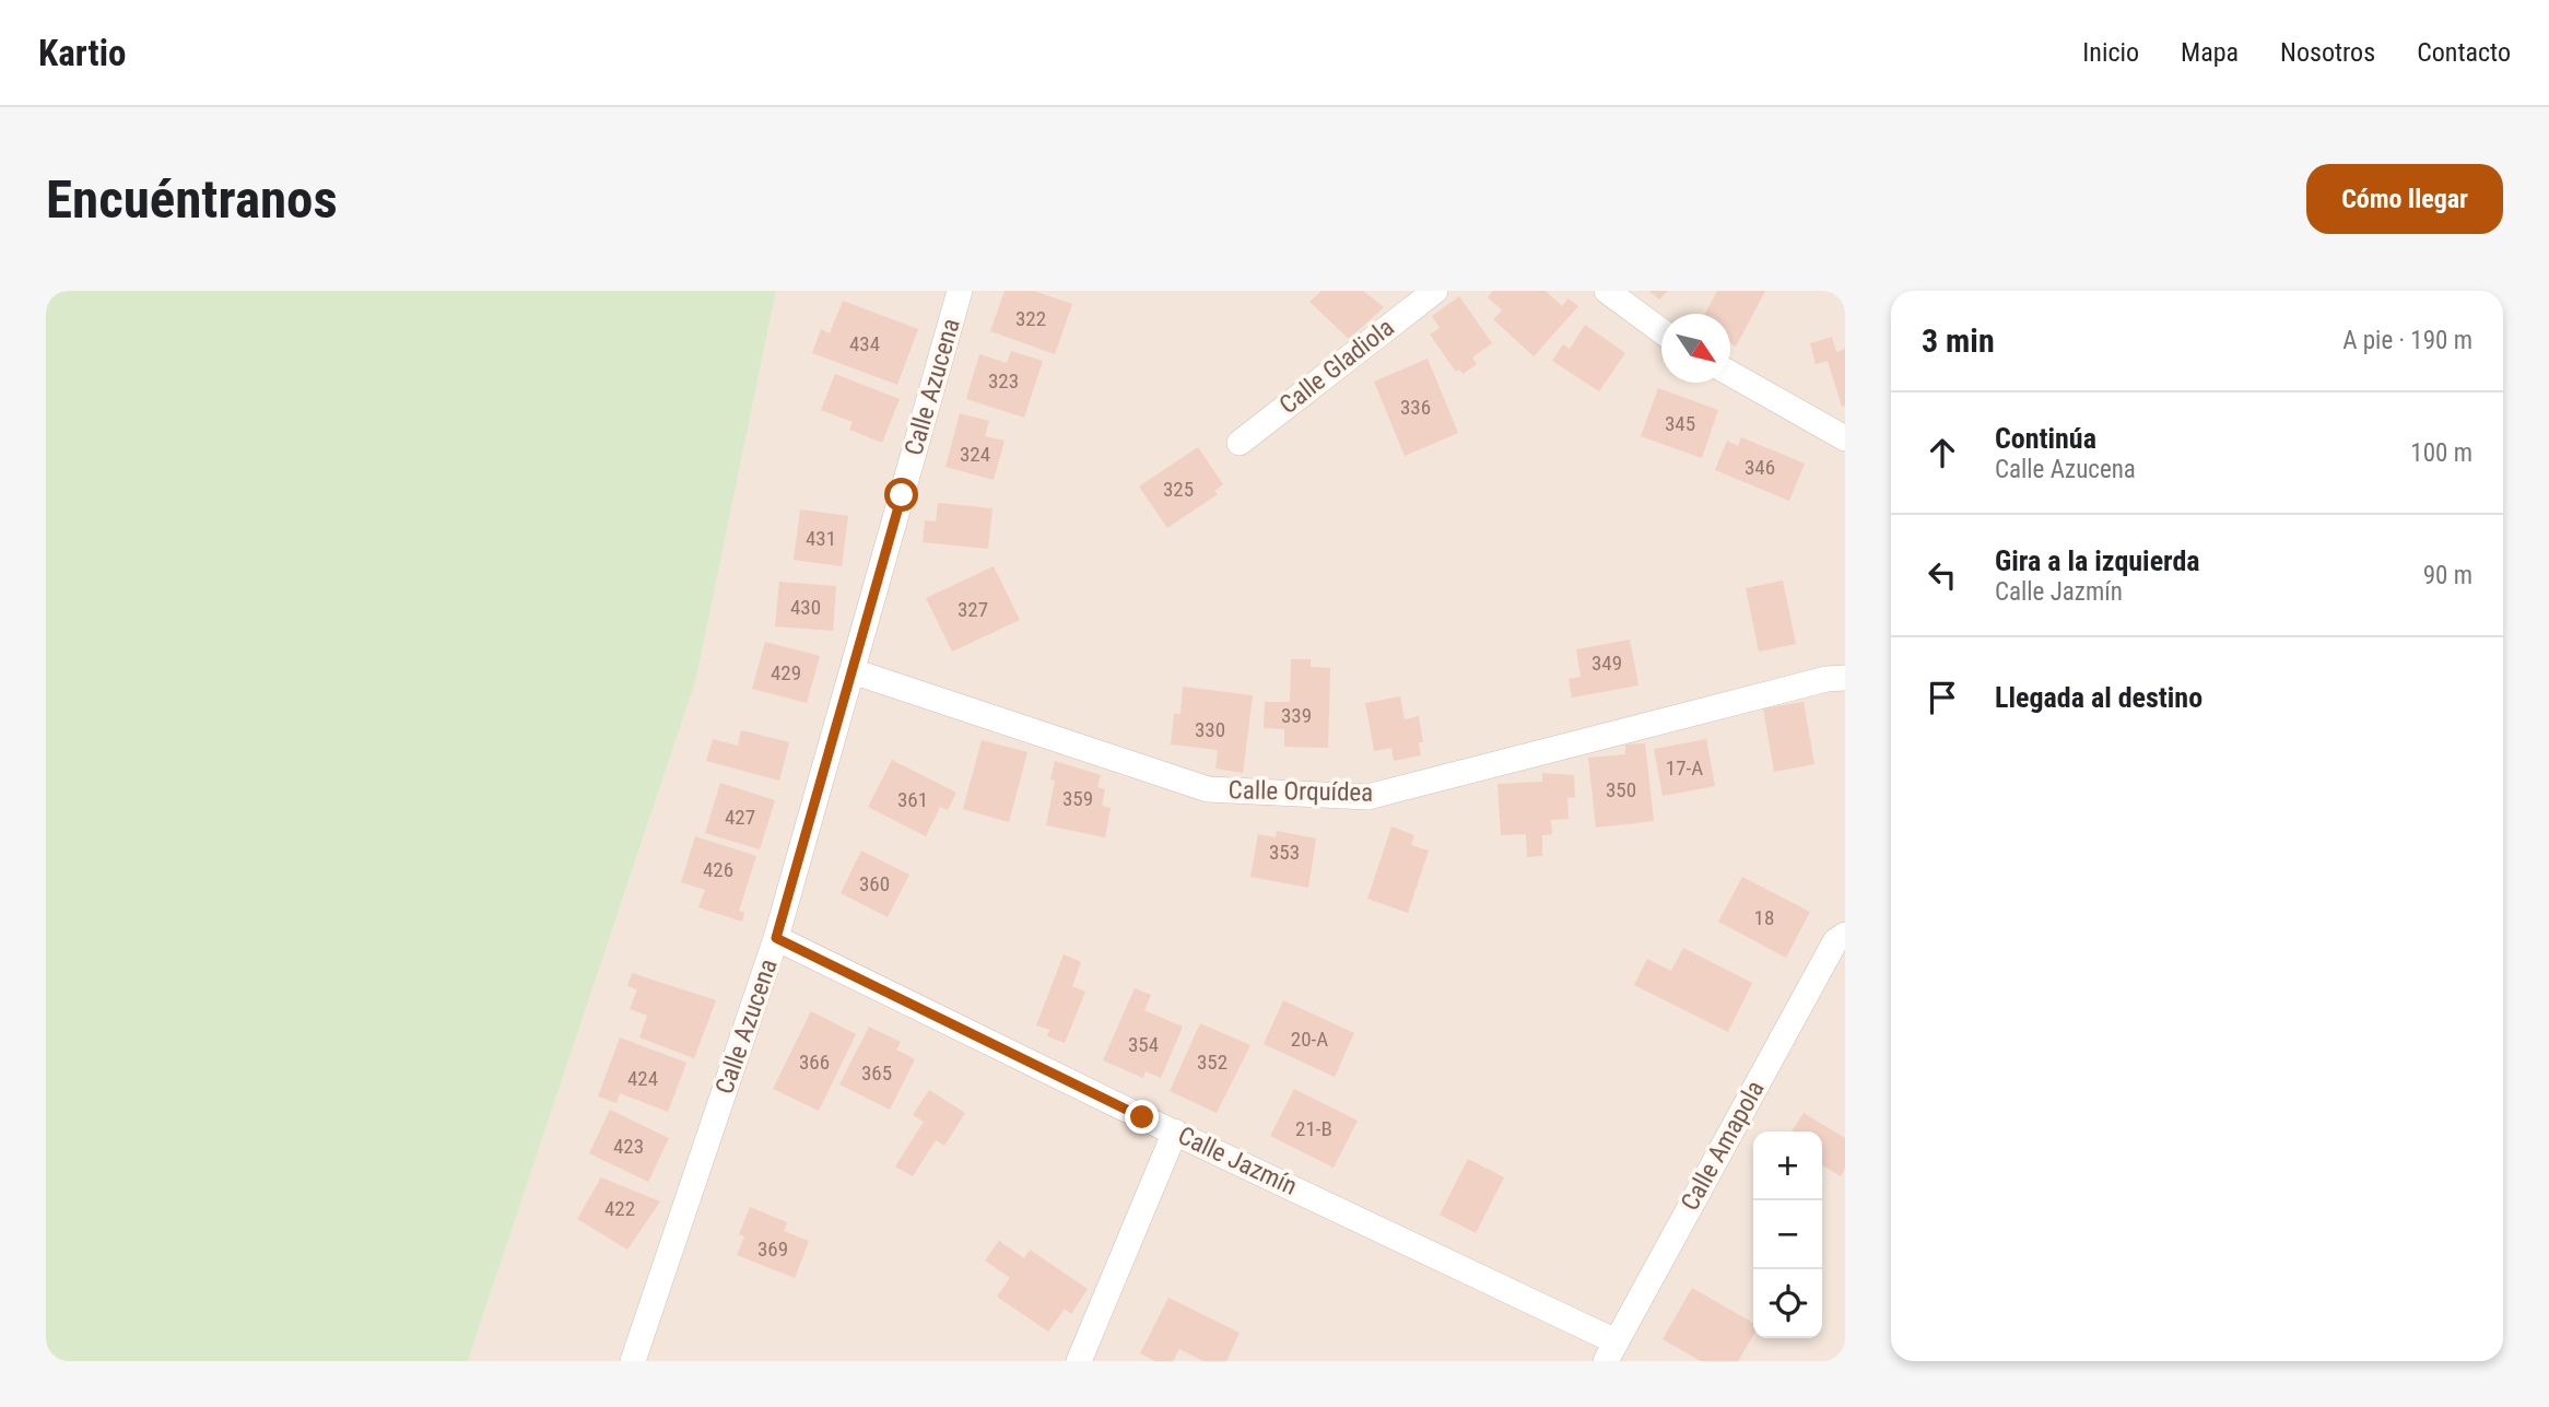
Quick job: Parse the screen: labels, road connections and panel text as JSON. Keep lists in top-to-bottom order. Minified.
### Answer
{"streets":{"street":["Calle Gladiola","Calle Azucena","Calle Orquídea","Calle Amapola","Calle Jazmín"]},"crossings":[["Calle Azucena","Calle Orquídea"],["Calle Azucena","Calle Jazmín"],["Calle Amapola","Calle Jazmín"]],"house_numbers":["322","434","323","336","345","324","346","325","431","430","327","349","429","339","330","17-A","350","359","361","427","353","426","360","18","20-A","354","366","352","365","424","21-B","423","422","369"],"north":"bottom right","page":{"header":"Kartio","nav":["Inicio","Mapa","Nosotros","Contacto"],"buttons":"Cómo llegar","title":"Encuéntranos","heading":["3 min","A pie · 190 m"],"list":[["Continúa","Calle Azucena","100 m"],["Gira a la izquierda","Calle Jazmín","90 m"],"Llegada al destino"],"map_buttons":["+","−"]}}
